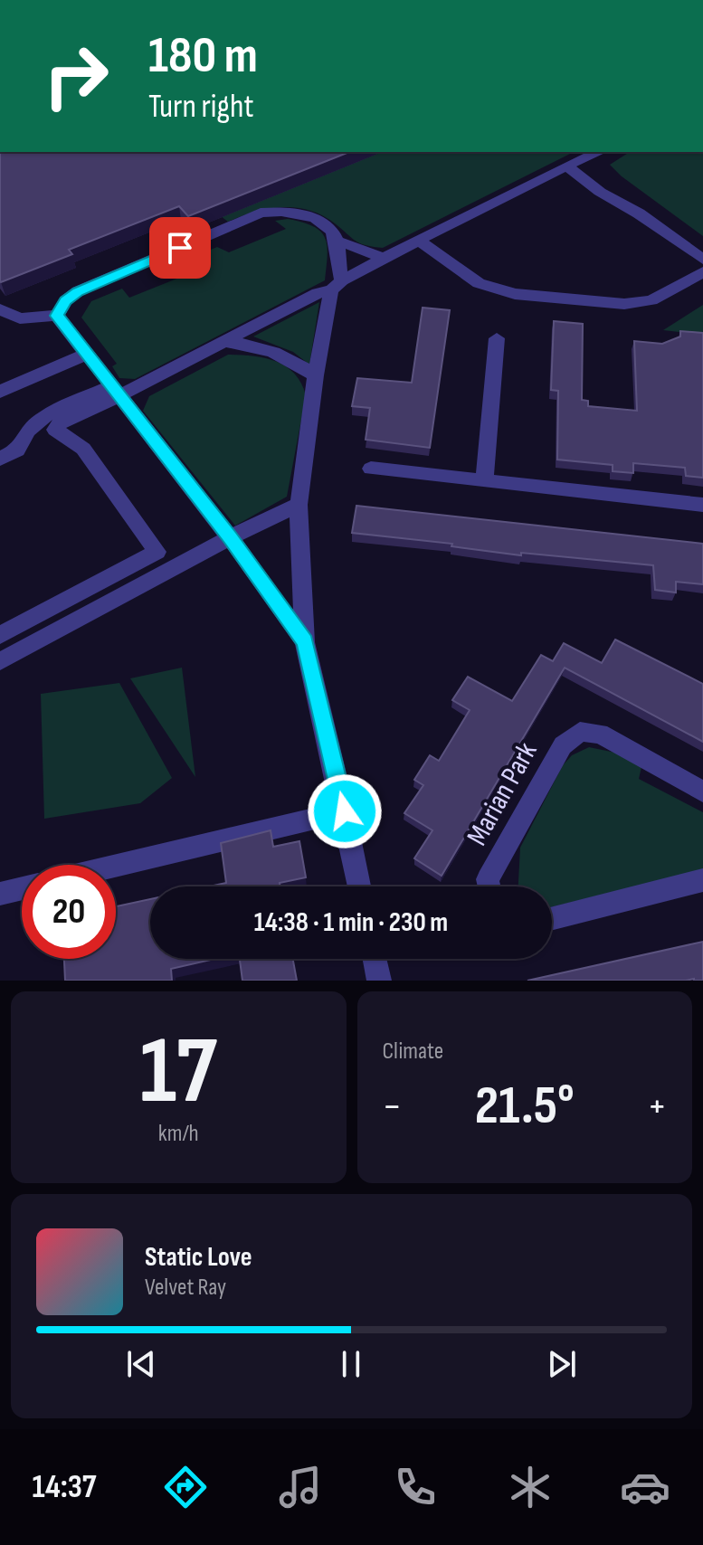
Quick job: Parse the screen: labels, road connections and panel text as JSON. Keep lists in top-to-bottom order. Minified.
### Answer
{"streets":{"street":["Marian Park"]},"page":{"turn":["180 m","Turn right"],"limit":"20","trip":"14:38 · 1 min · 230 m","tile":[["17","km/h"],"Climate"],"heat":["−","21.5°","+"],"song":["Static Love","Velvet Ray"],"tabs":"14:37"}}
